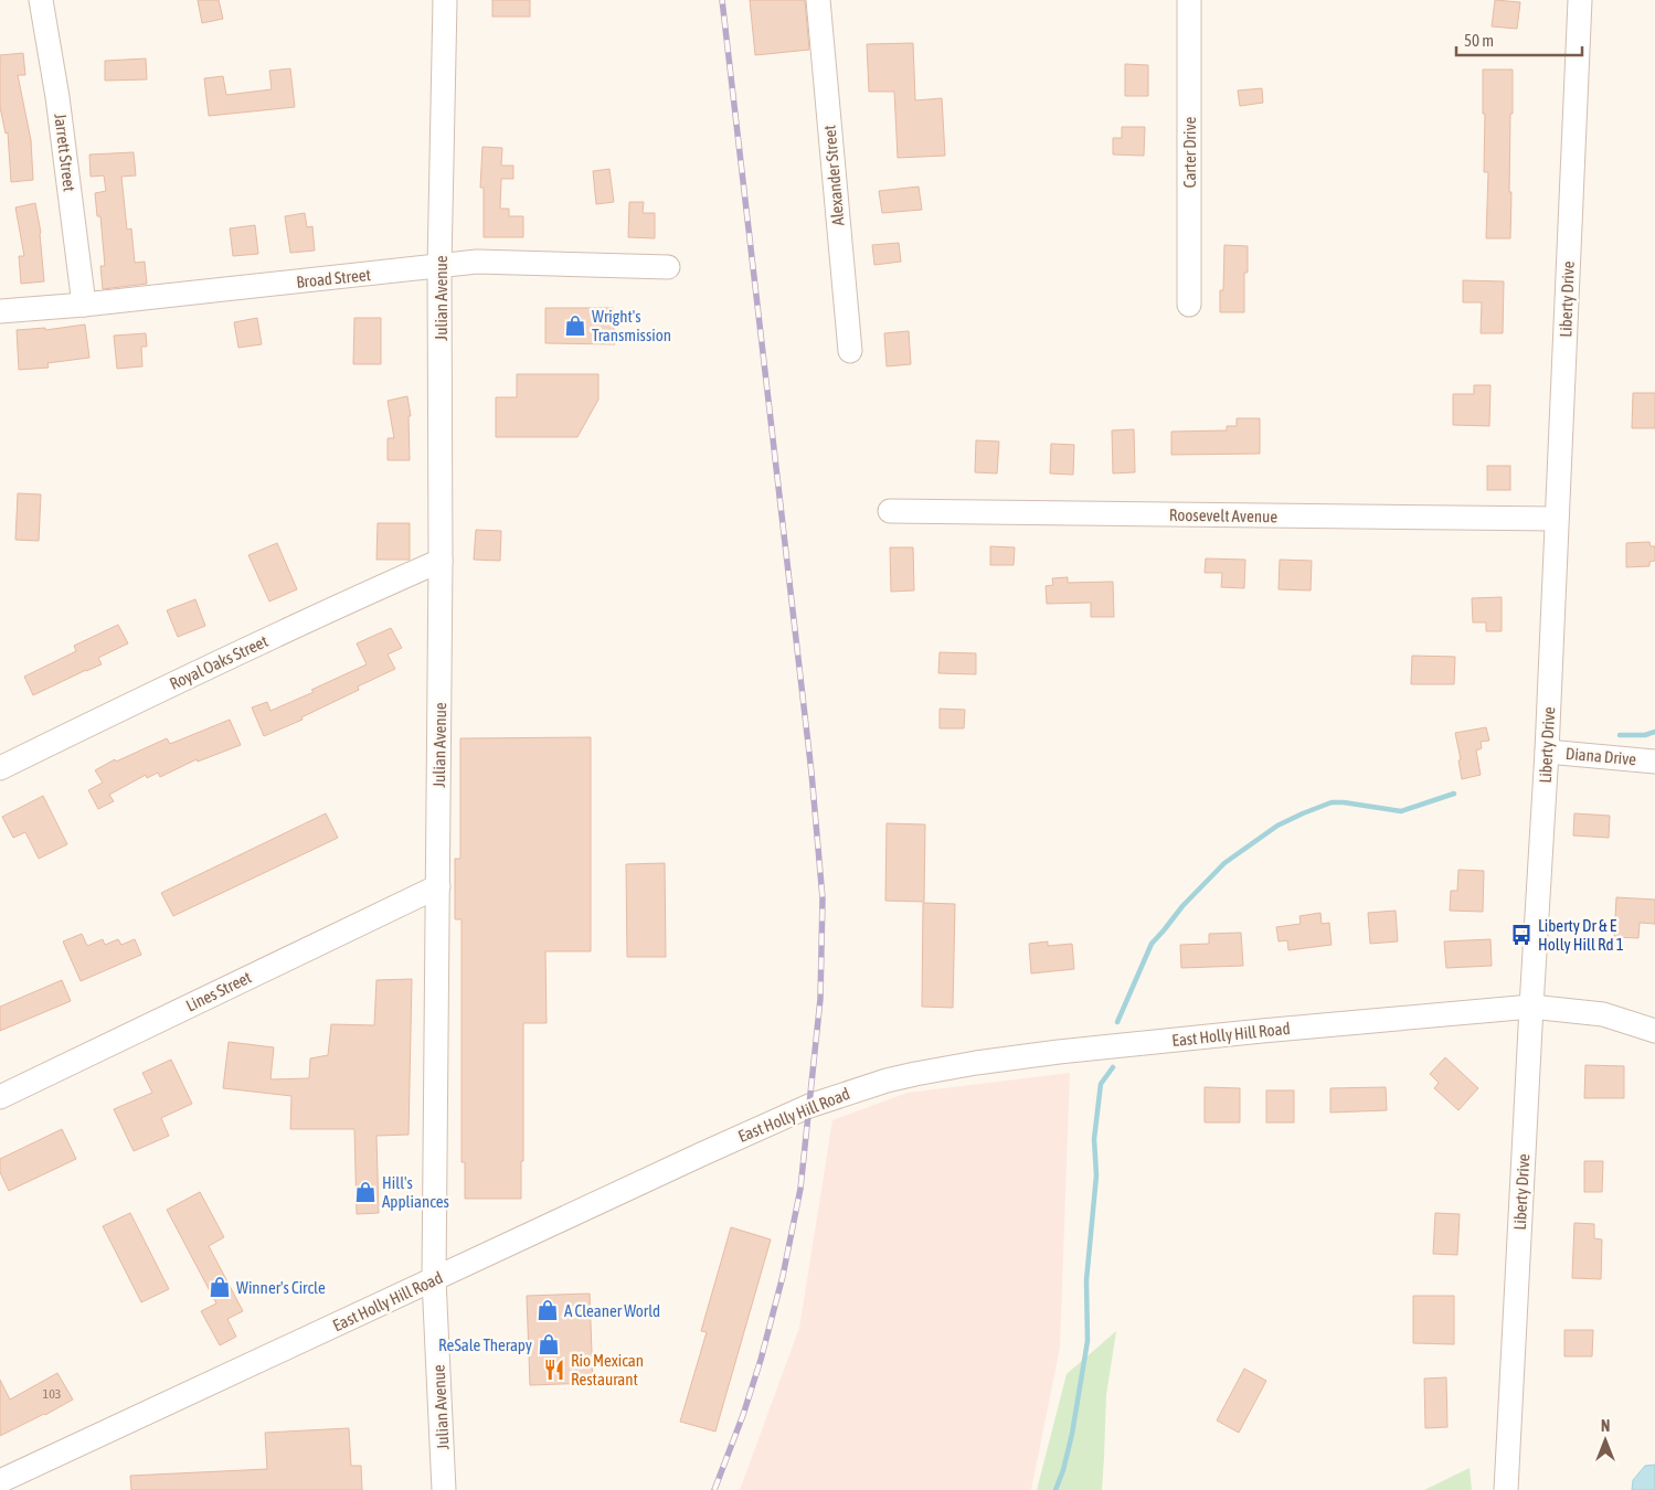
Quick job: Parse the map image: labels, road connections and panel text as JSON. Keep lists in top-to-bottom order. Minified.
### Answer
{"streets":{"street":["Jarrett Street","Carter Drive","Alexander Street","Broad Street","Julian Avenue","Liberty Drive","Roosevelt Avenue","Royal Oaks Street","Diana Drive","Lines Street","East Holly Hill Road"]},"crossings":[["Jarrett Street","Broad Street"],["Broad Street","Julian Avenue"],["Julian Avenue","Royal Oaks Street"],["Julian Avenue","Lines Street"],["Julian Avenue","East Holly Hill Road"],["Liberty Drive","Roosevelt Avenue"],["Liberty Drive","Diana Drive"],["Liberty Drive","East Holly Hill Road"]],"places":{"shop":["Wright's Transmission","Hill's Appliances","Winner's Circle","A Cleaner World","ReSale Therapy"],"bus stop":["Liberty Dr & E Holly Hill Rd 1"],"restaurant":["Rio Mexican Restaurant"]},"house_numbers":["103"],"scale_bar":"50 m","north":"top"}
